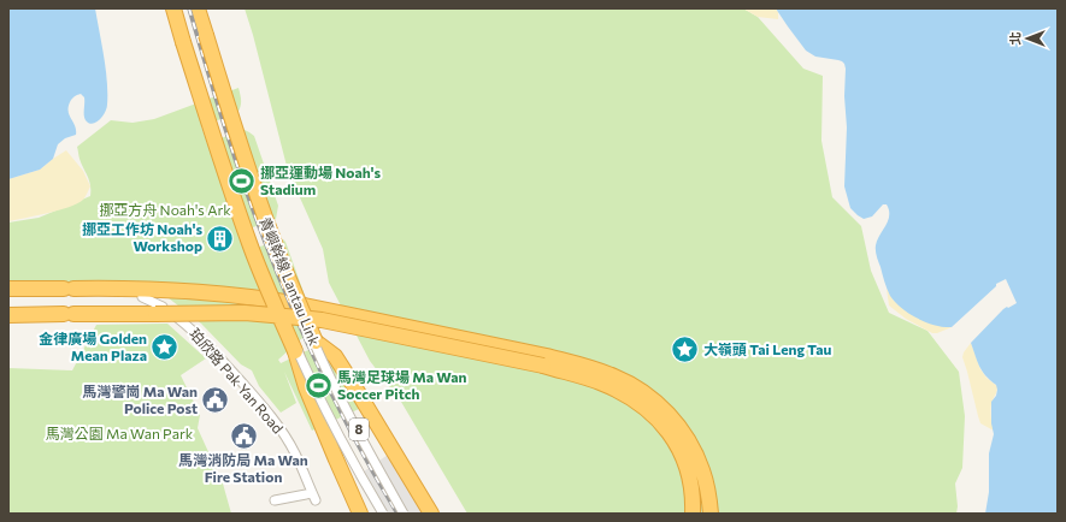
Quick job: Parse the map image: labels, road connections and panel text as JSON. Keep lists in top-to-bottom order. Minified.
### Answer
{"streets":{"highway":["青嶼幹線 Lantau Link","8"],"street":["珀欣路 Pak Yan Road"]},"parks":["挪亞方舟 Noah's Ark","馬灣公園 Ma Wan Park"],"places":{"sports":["挪亞運動場 Noah's Stadium","馬灣足球場 Ma Wan Soccer Pitch"],"building":["挪亞工作坊 Noah's Workshop"],"place":["金律廣場 Golden Mean Plaza","大嶺頭 Tai Leng Tau"],"public building":["馬灣警崗 Ma Wan Police Post","馬灣消防局 Ma Wan Fire Station"]},"north":"left"}
